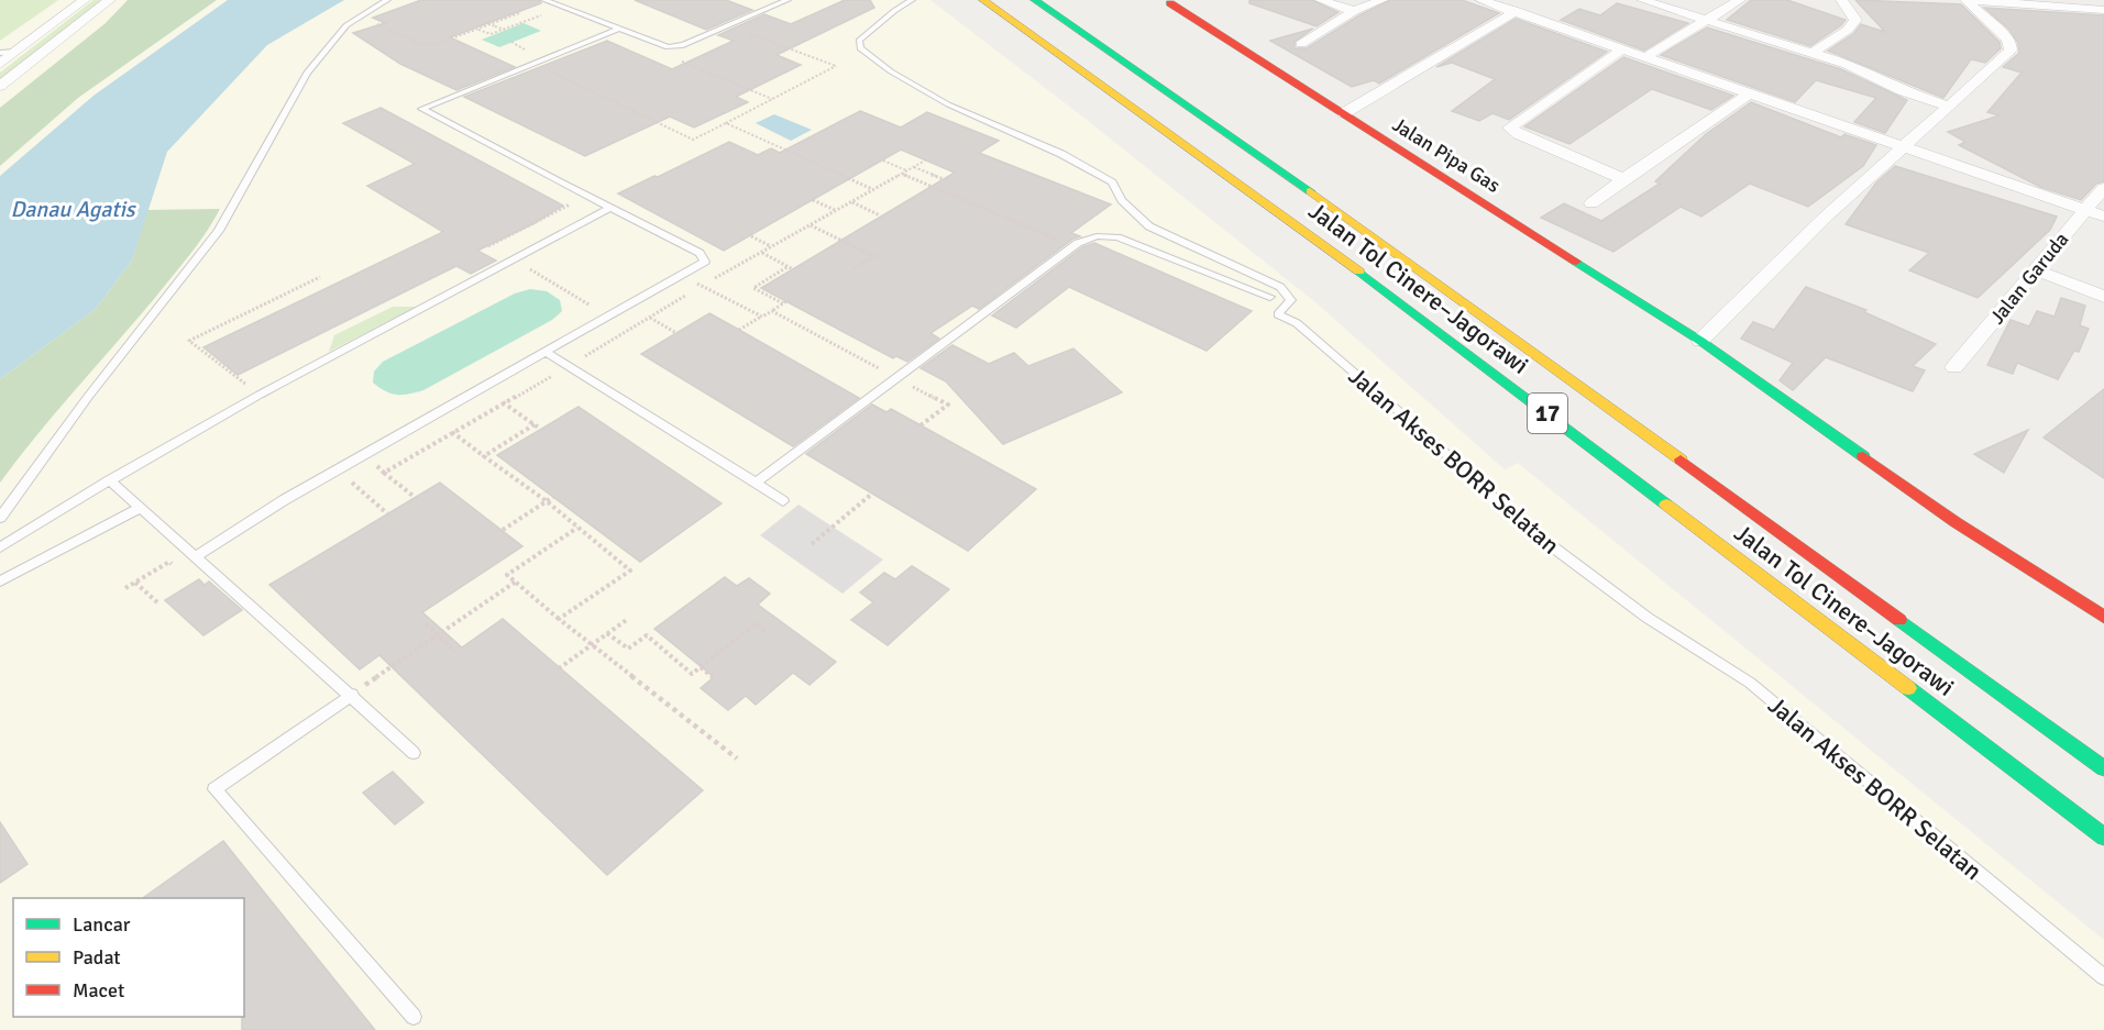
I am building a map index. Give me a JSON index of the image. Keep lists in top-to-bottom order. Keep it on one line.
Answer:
{"streets":{"main road":["Jalan Pipa Gas","Jalan Tol Cinere–Jagorawi","17"],"street":["Jalan Garuda"],"lane":["Jalan Akses BORR Selatan"]},"water":["Danau Agatis"],"legend":["Lancar","Padat","Macet"]}
